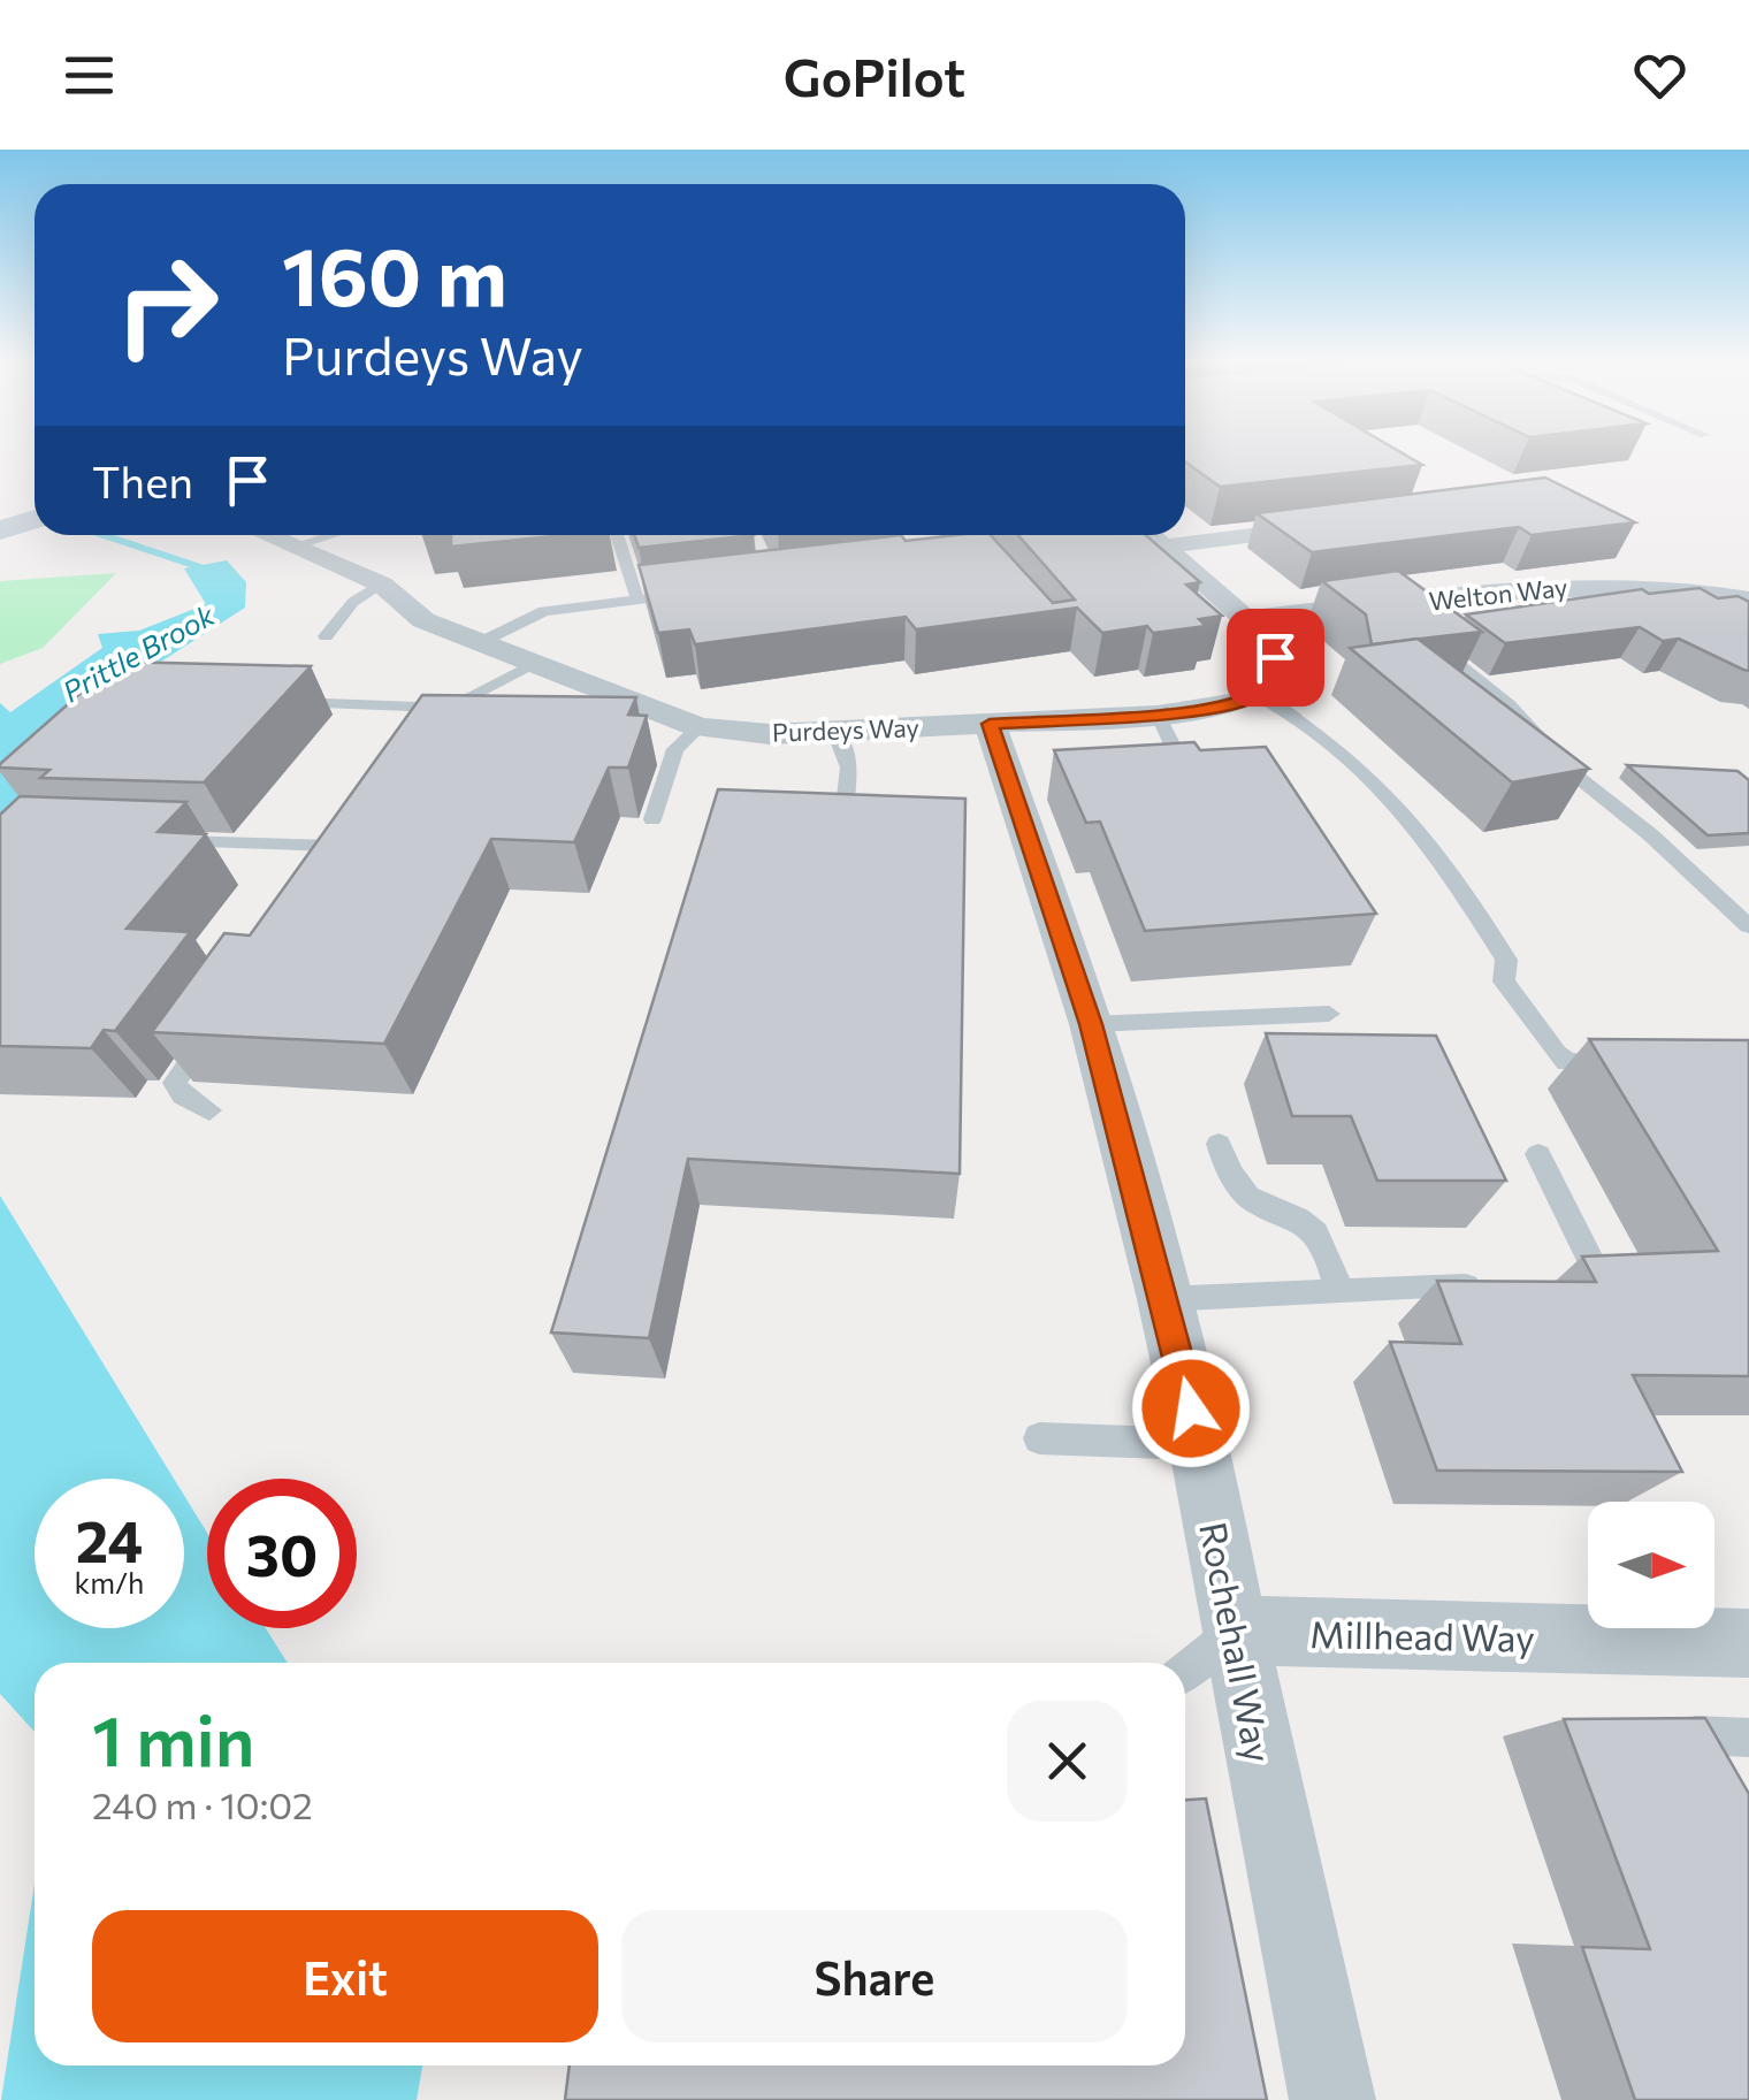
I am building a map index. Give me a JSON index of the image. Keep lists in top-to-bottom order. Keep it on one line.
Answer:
{"streets":{"street":["Welton Way","Purdeys Way","Millhead Way","Rochehall Way"]},"crossings":[["Purdeys Way","Rochehall Way"],["Millhead Way","Rochehall Way"]],"water":["Prittle Brook"],"north":"right","page":{"header":"GoPilot","turn":["160 m","Purdeys Way"],"then":"Then","speed":"24 km/h","limit":"30","heading":["1 min","240 m · 10:02"],"buttons":["Exit","Share"]}}
